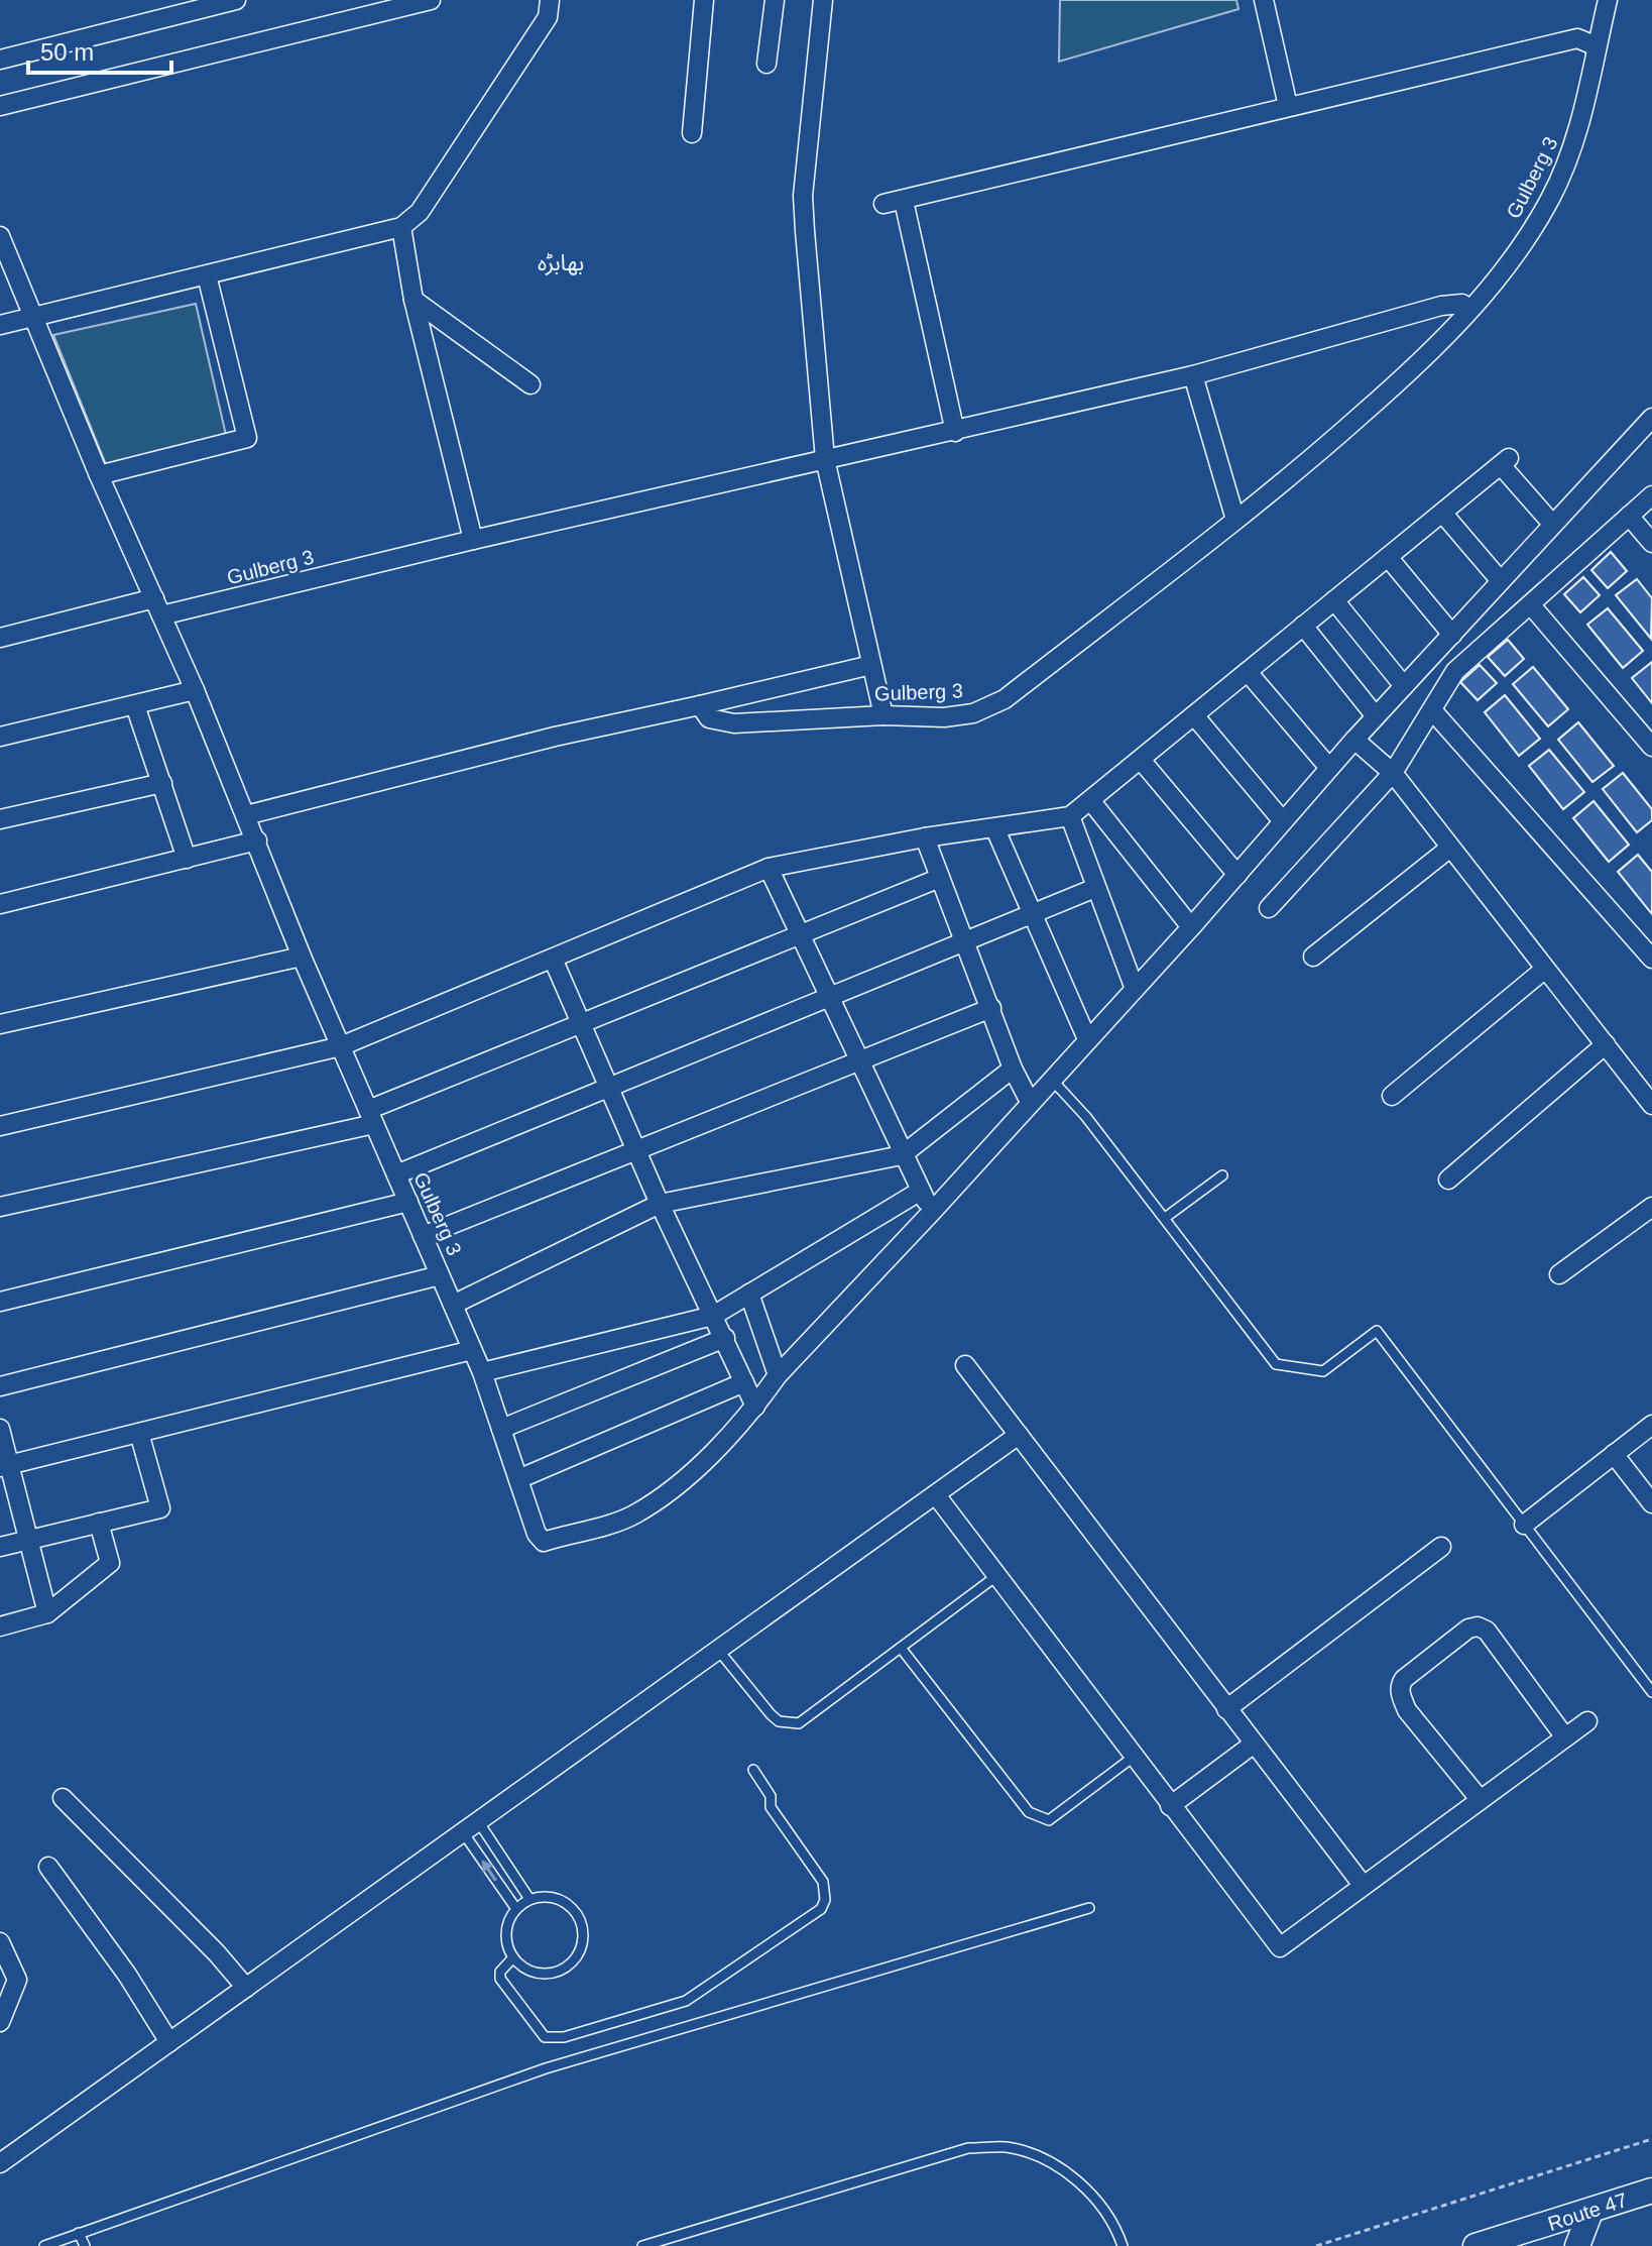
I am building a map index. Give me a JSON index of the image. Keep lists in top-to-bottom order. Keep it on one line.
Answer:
{"streets":{"street":["Gulberg 3","Route 47"]},"districts":["بھابڑہ"],"scale_bar":"50 m"}
